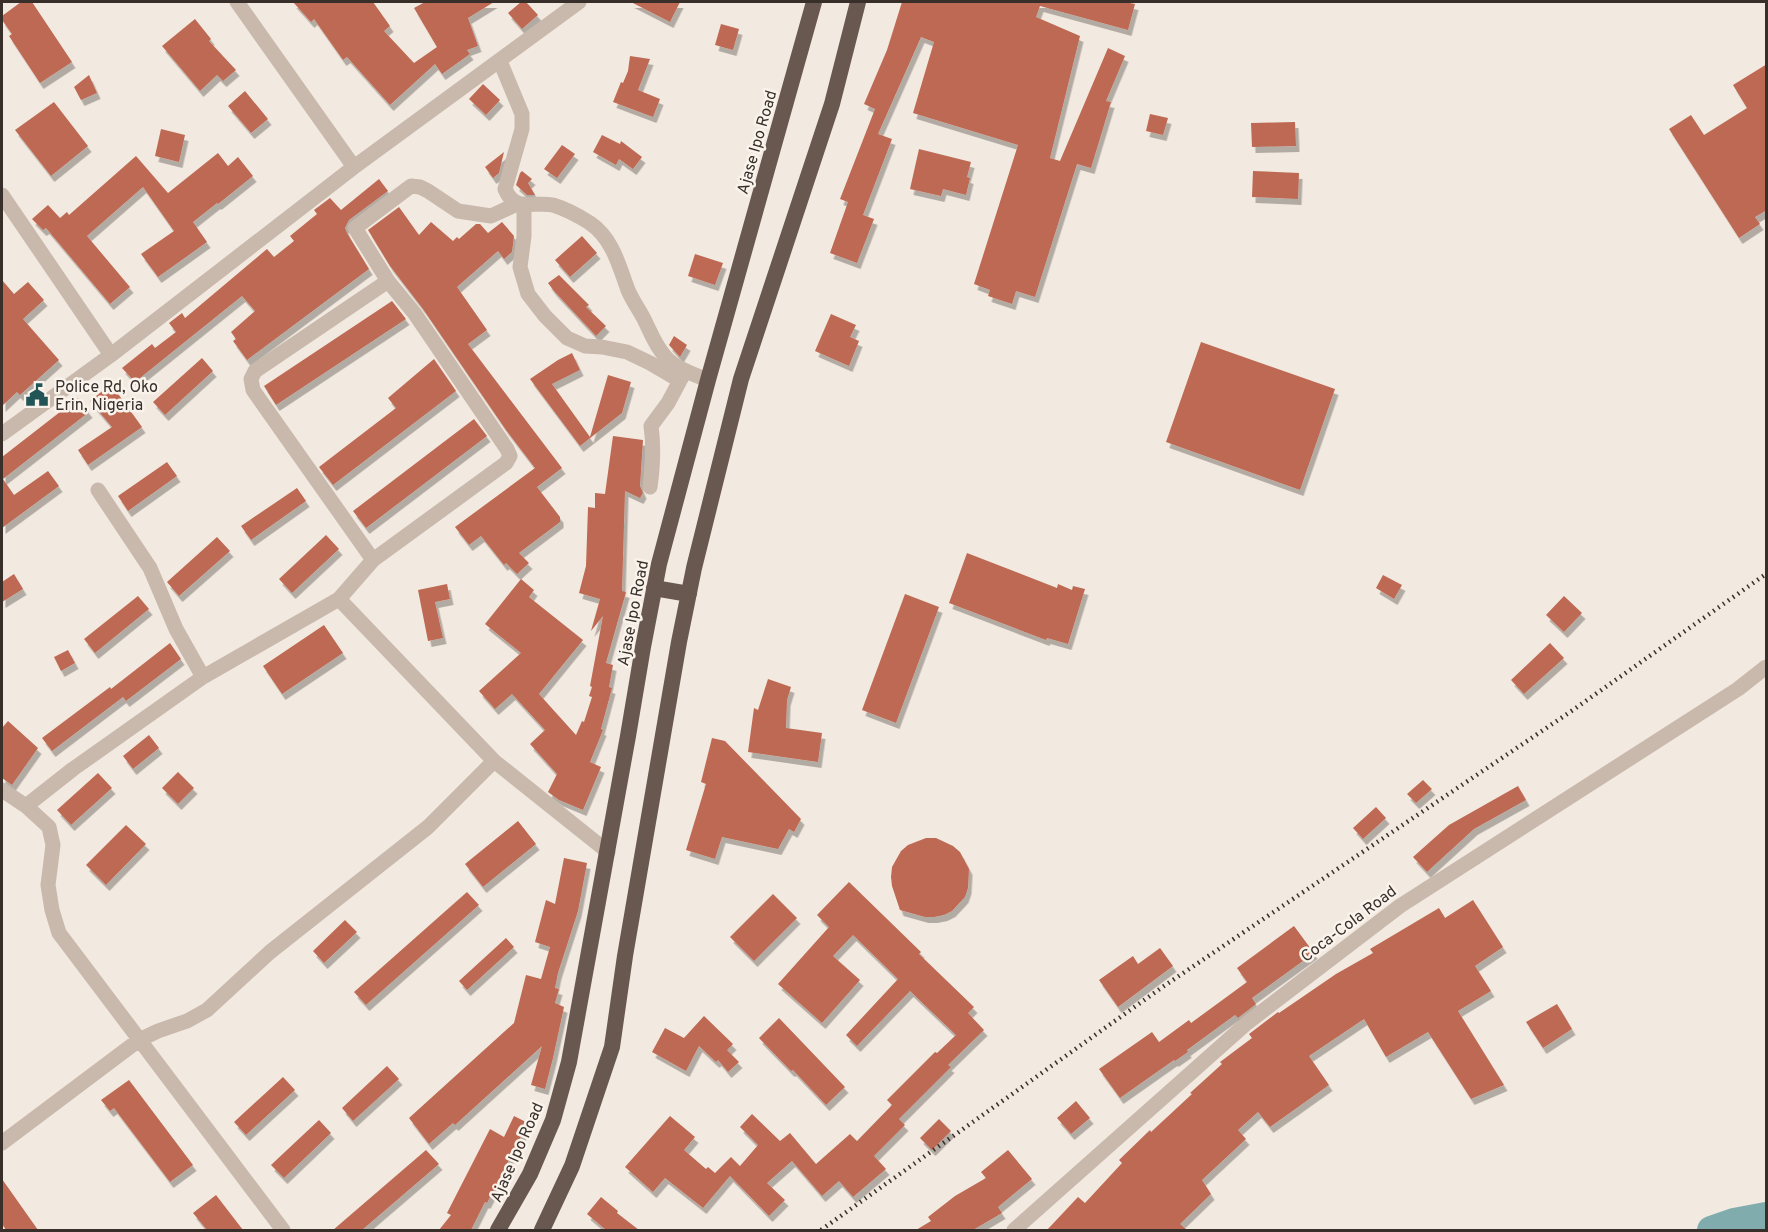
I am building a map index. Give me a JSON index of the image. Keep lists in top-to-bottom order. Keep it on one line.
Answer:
{"streets":{"highway":["Ajase Ipo Road"],"street":["Coca-Cola Road"]},"places":{"public building":["Police Rd, Oko Erin, Nigeria"]}}
